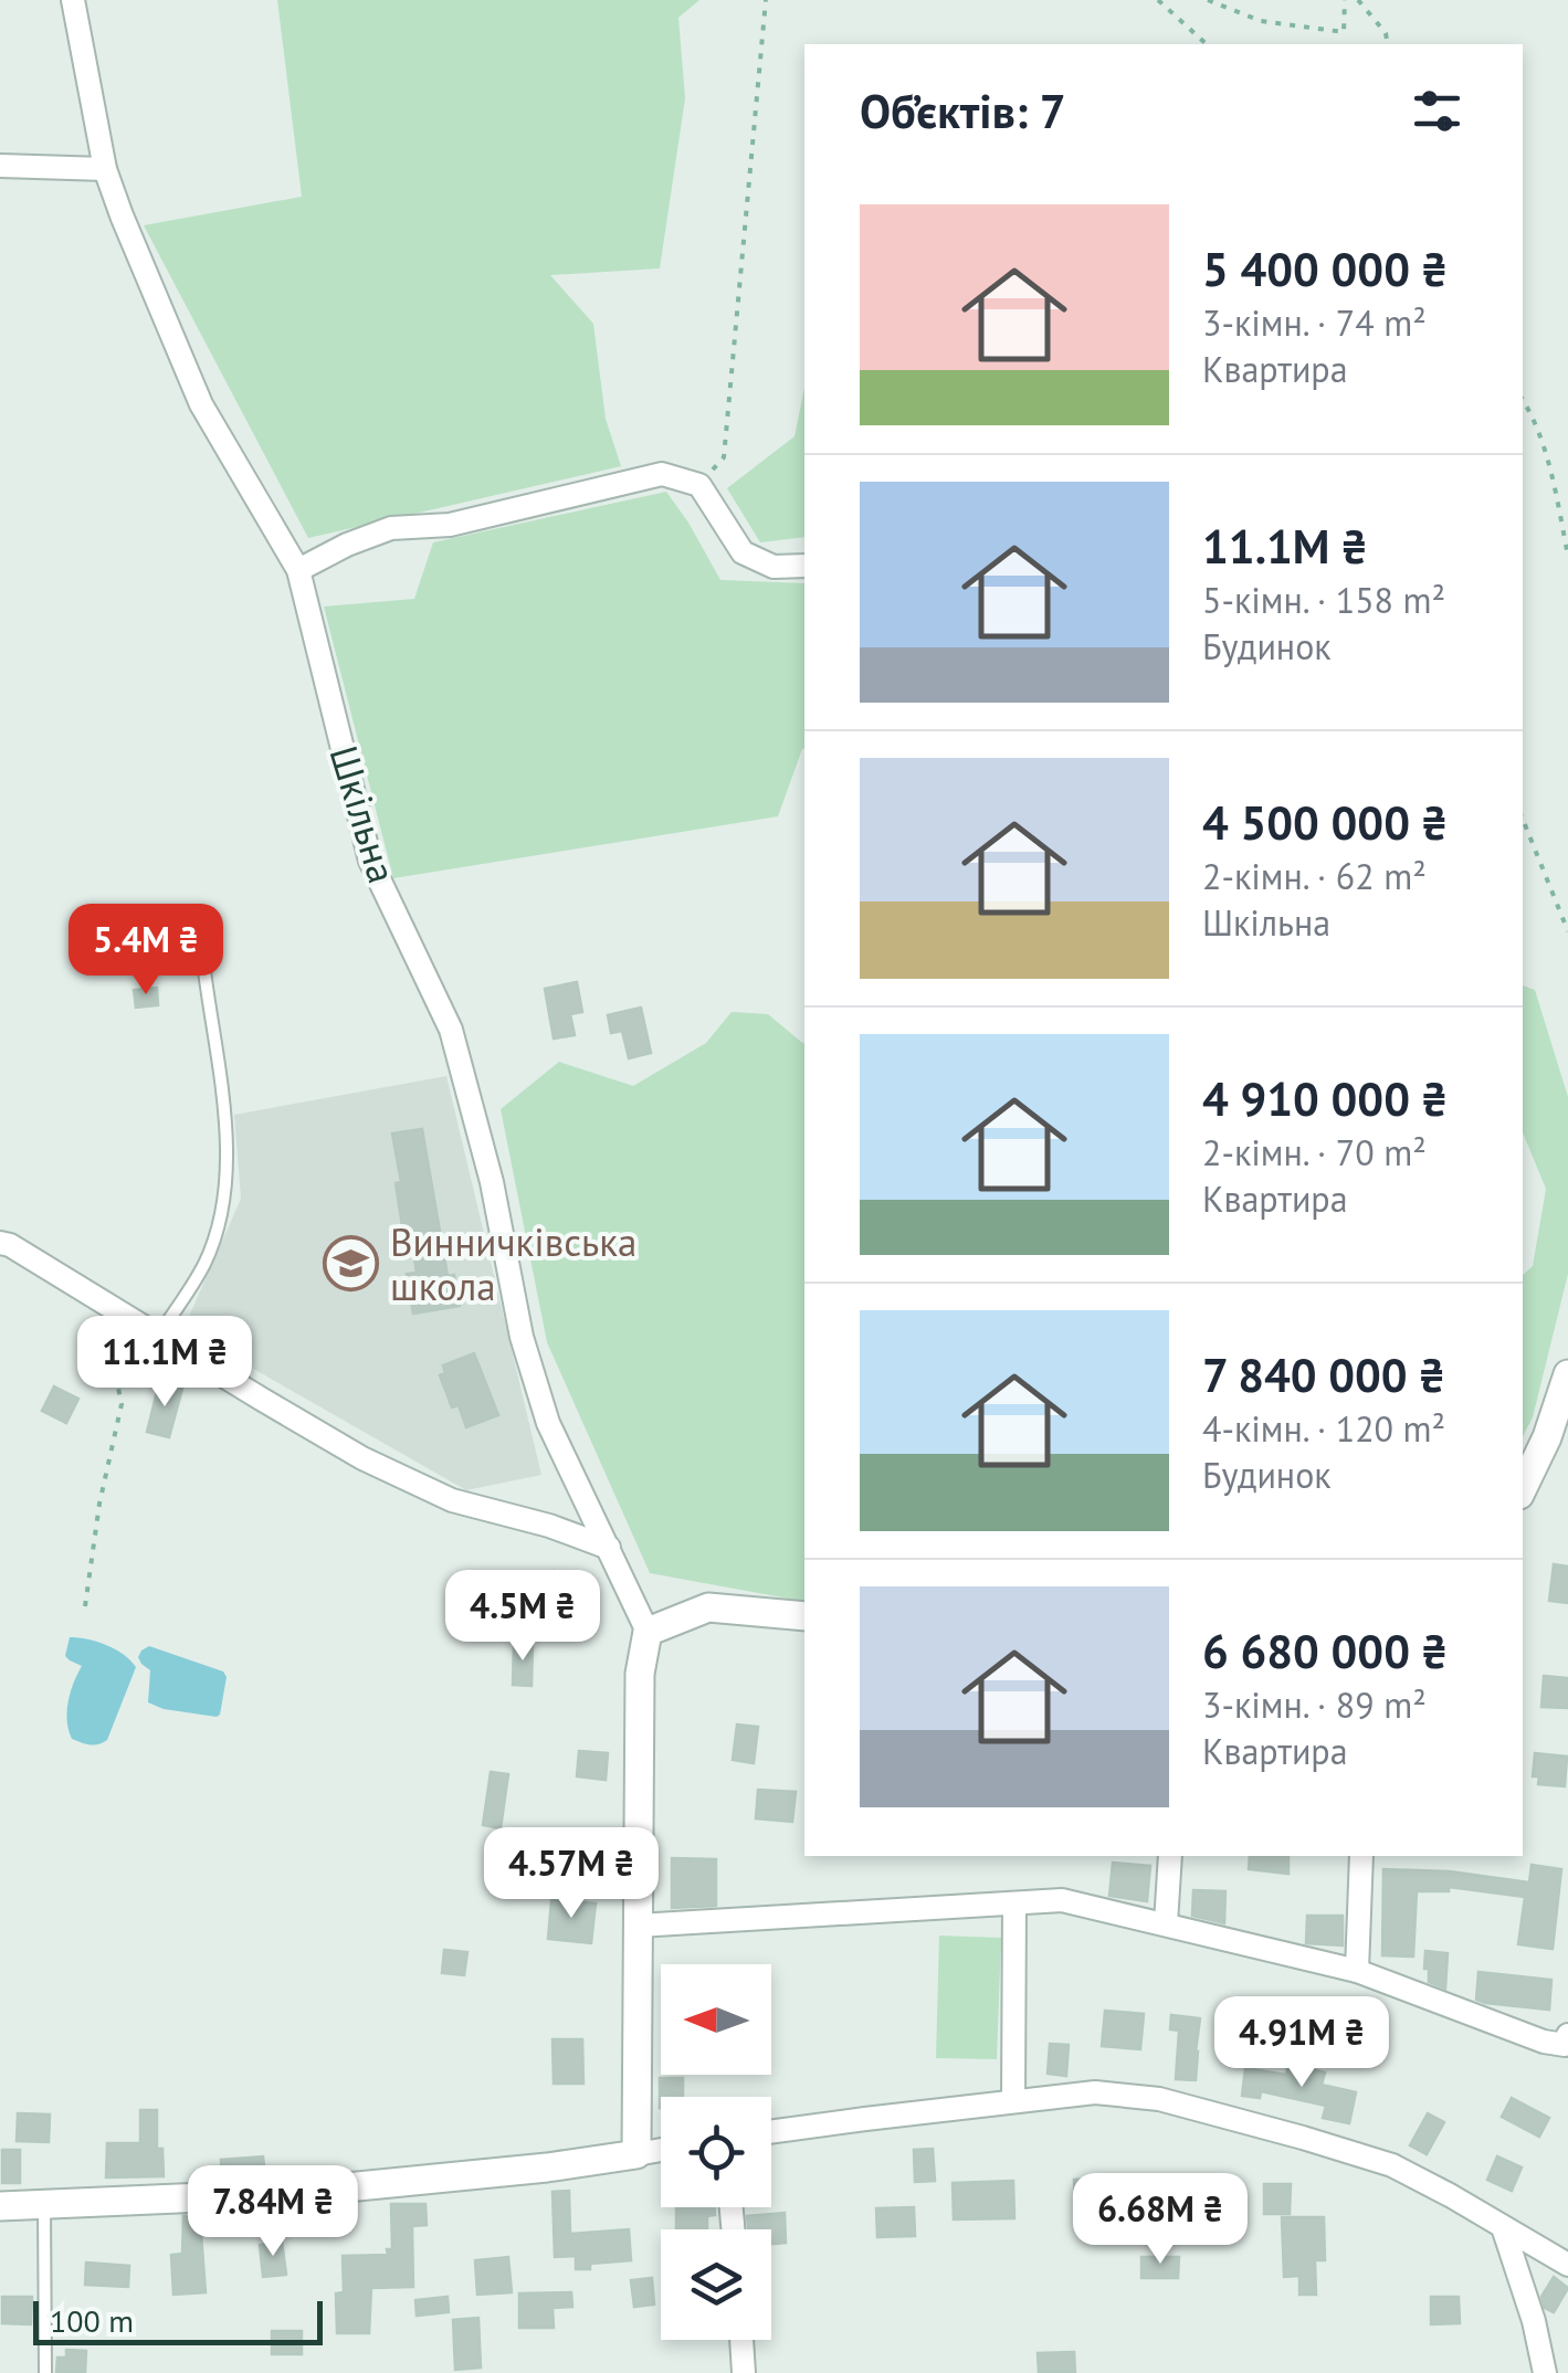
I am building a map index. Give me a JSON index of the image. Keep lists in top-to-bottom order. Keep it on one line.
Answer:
{"streets":{"street":["Шкільна"]},"places":{"school or university":["Винничківська школа"]},"scale_bar":"100 m","north":"left","page":{"heading":"Об’єктів: 7","list":[{"name":"5 400 000 ₴","note":"3-кімн. · 74 m² · Квартира"},{"name":"11.1M ₴","note":"5-кімн. · 158 m² · Будинок"},{"name":"4 500 000 ₴","note":"2-кімн. · 62 m² · Шкільна"},{"name":"4 910 000 ₴","note":"2-кімн. · 70 m² · Квартира"},{"name":"7 840 000 ₴","note":"4-кімн. · 120 m² · Будинок"},{"name":"6 680 000 ₴","note":"3-кімн. · 89 m² · Квартира"}],"price":["5.4M ₴","11.1M ₴","4.5M ₴","4.57M ₴","4.91M ₴","7.84M ₴","6.68M ₴"],"scale":"100 m"}}
